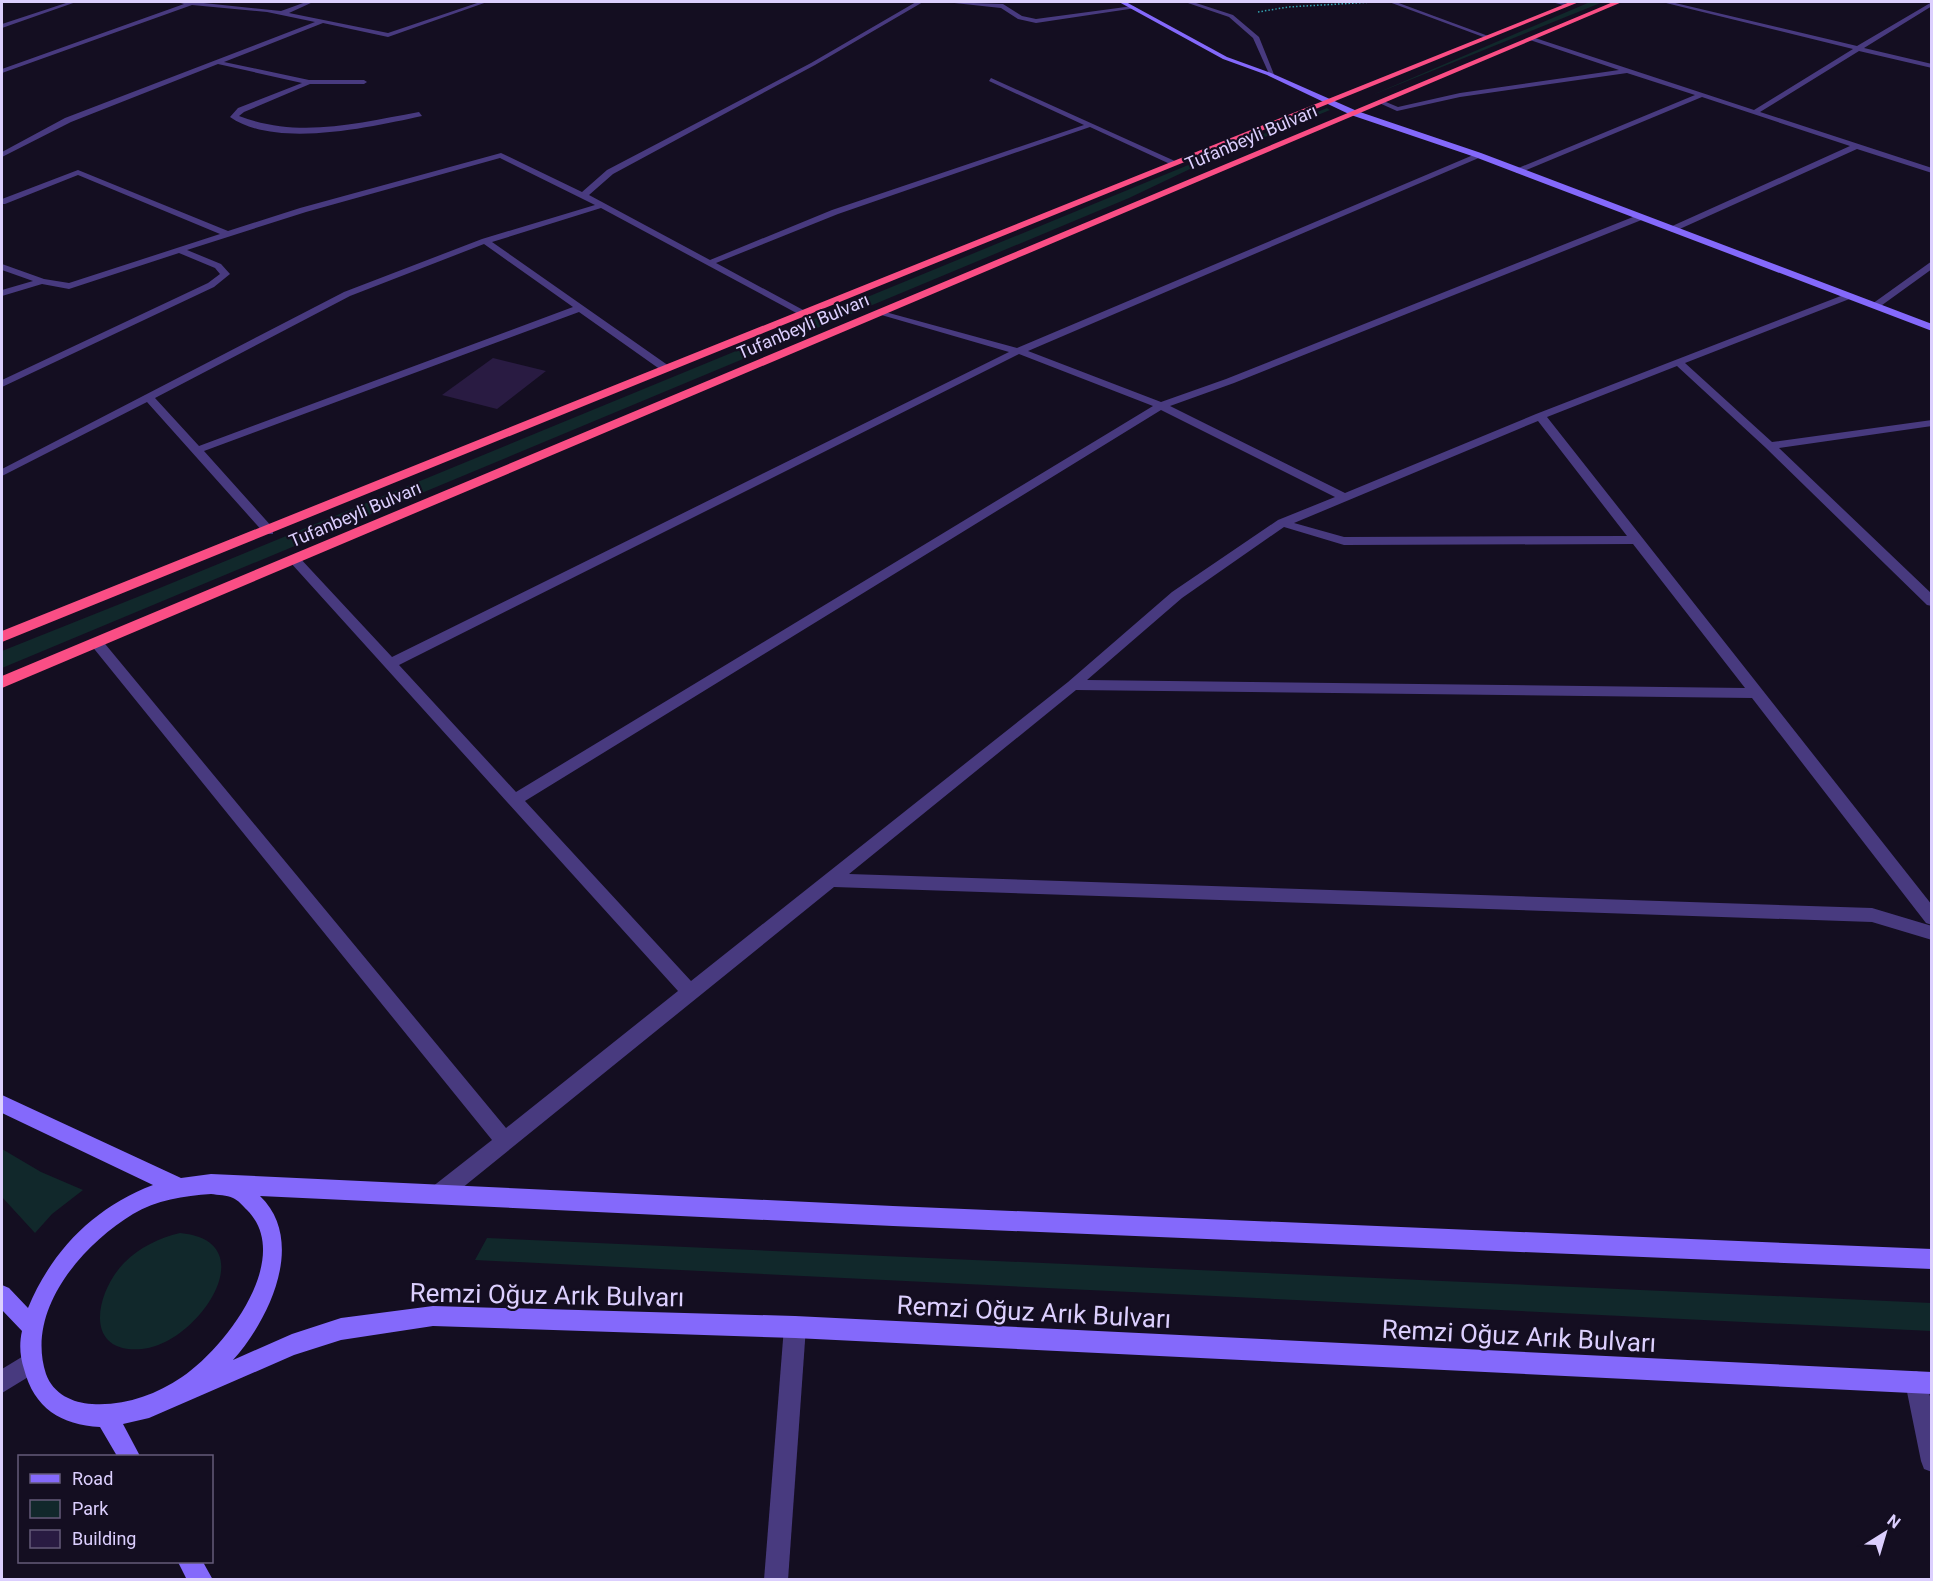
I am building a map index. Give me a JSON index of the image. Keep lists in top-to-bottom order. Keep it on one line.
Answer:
{"streets":{"highway":["Tufanbeyli Bulvarı"],"main road":["Remzi Oğuz Arık Bulvarı"]},"legend":["Road","Park","Building"],"north":"top right"}
